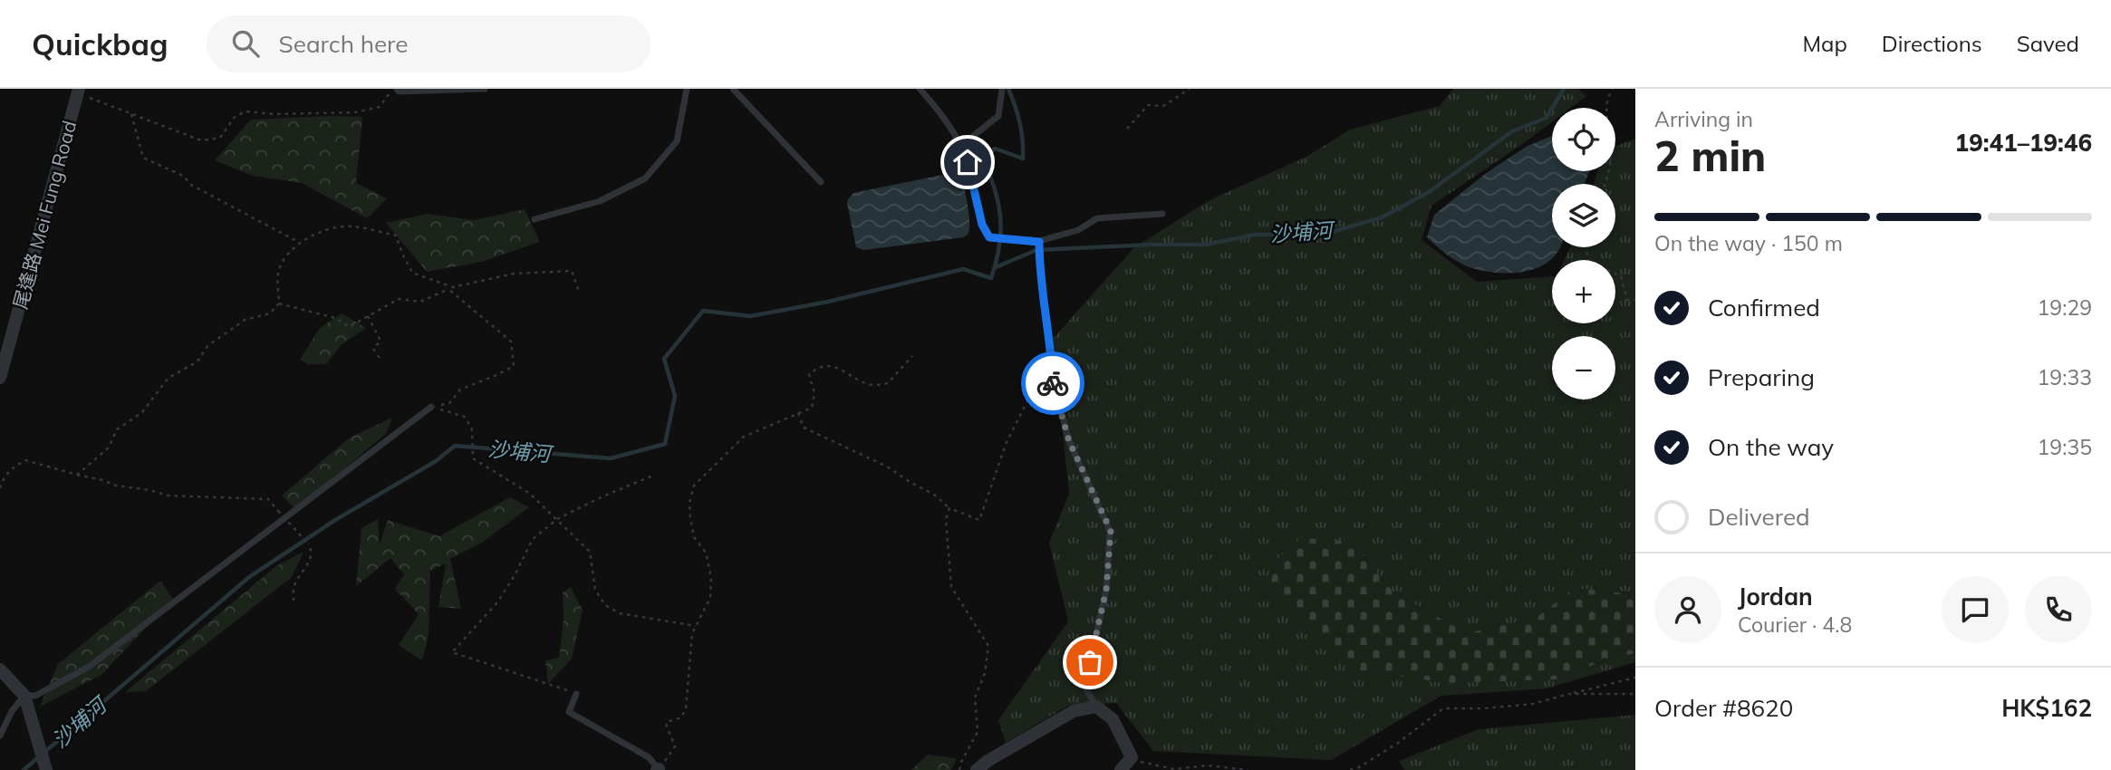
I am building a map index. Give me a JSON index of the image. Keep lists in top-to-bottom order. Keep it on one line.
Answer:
{"streets":{"street":["尾逢路 Mei Fung Road"]},"water":["沙埔河"],"page":{"header":"Quickbag","search":"Search here","nav":["Map","Directions","Saved"],"heading":["2 min","Arriving in","19:41–19:46"],"panel":["Jordan","Courier · 4.8","Order #8620","HK$162"],"map_buttons":["+","−"],"bar":"On the way · 150 m","list":[["Confirmed","19:29"],["Preparing","19:33"],["On the way","19:35"],"Delivered"]}}
